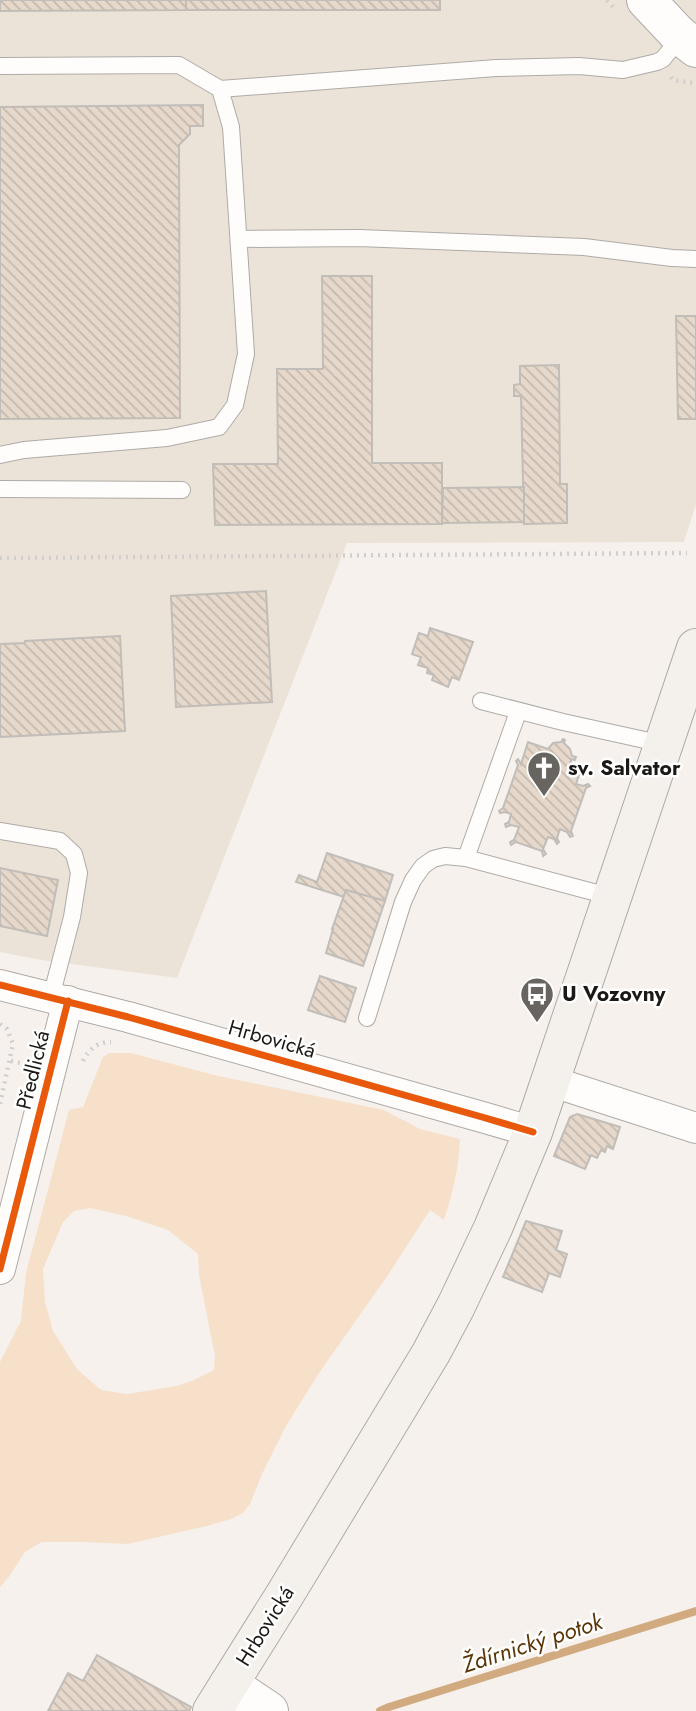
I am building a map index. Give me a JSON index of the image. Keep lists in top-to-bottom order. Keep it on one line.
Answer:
{"streets":{"main road":["Hrbovická"],"street":["Předlická"]},"crossings":[["Hrbovická","Předlická"]],"water":["Ždírnický potok"],"places":{"church":["sv. Salvator"],"bus stop":["U Vozovny"]}}
